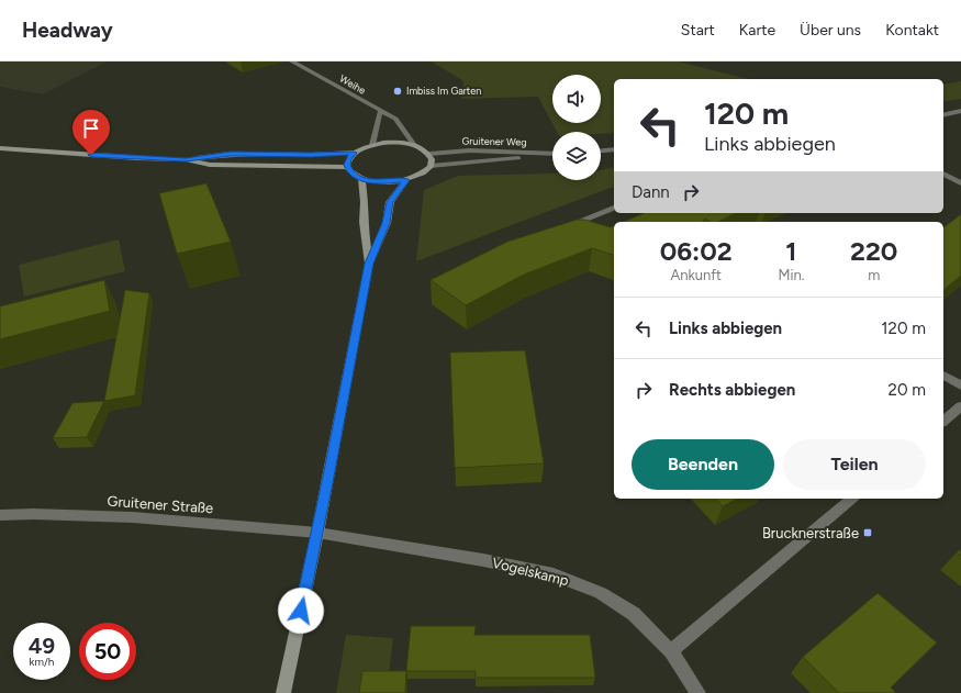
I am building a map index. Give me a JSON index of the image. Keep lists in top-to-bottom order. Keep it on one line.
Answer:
{"streets":{"street":["Weihe","Gruitener Weg","Gruitener Straße","Vogelskamp"]},"crossings":[["Gruitener Straße","Vogelskamp"]],"places":{"other":["Imbiss Im Garten"],"transit":["Brucknerstraße"]},"page":{"header":"Headway","nav":["Start","Karte","Über uns","Kontakt"],"turn":["120 m","Links abbiegen"],"then":"Dann","eta":["06:02","Ankunft","1","Min.","220","m"],"list":[{"name":"Links abbiegen","value":"120 m"},{"name":"Rechts abbiegen","value":"20 m"}],"buttons":["Beenden","Teilen"],"speed":"49 km/h","limit":"50"}}
